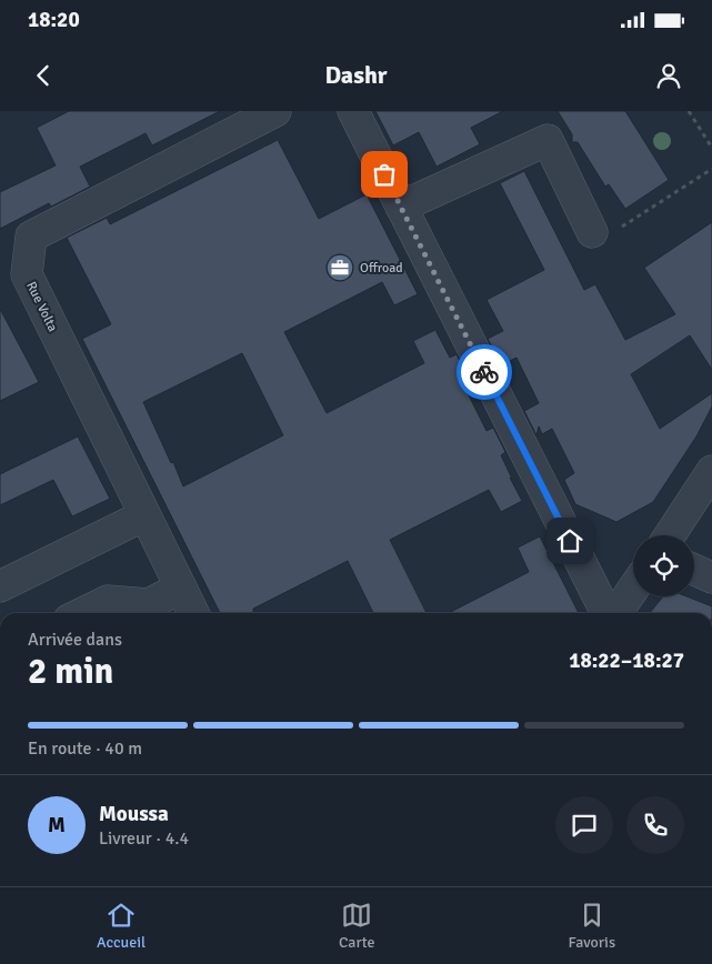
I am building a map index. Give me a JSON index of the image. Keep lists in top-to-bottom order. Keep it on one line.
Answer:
{"streets":{"street":["Rue Volta"]},"places":{"office":["Offroad"]},"page":{"status":"18:20","header":"Dashr","heading":["2 min","Arrivée dans","18:22–18:27"],"panel":["Moussa","Livreur · 4.4"],"bar":"En route · 40 m","round":"M","tabs":["Accueil","Carte","Favoris"]}}
